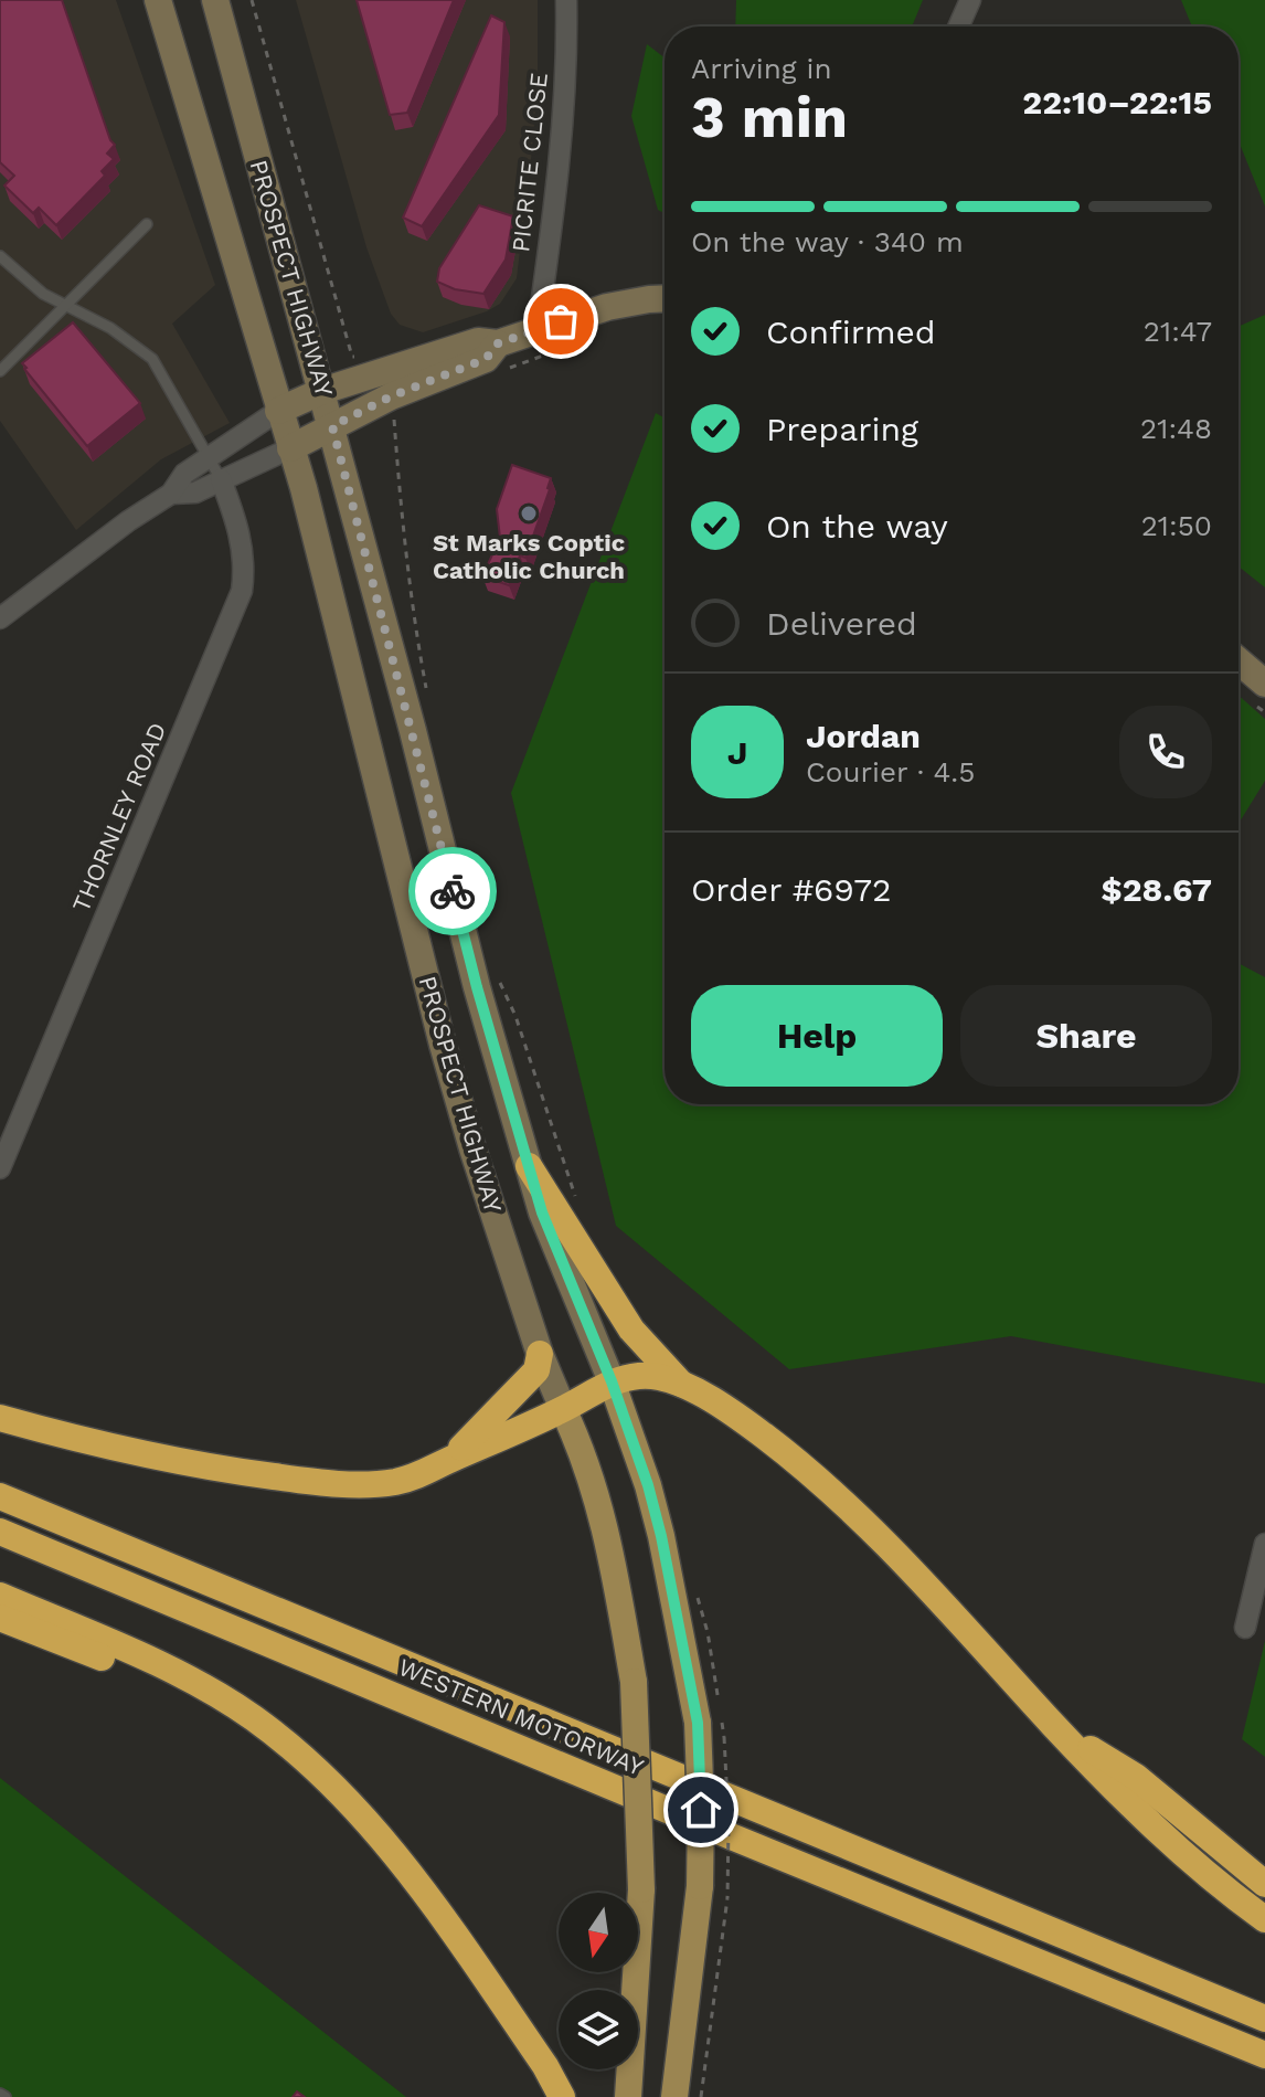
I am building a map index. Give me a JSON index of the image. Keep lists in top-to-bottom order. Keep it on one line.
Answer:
{"streets":{"highway":["WESTERN MOTORWAY"],"main road":["PROSPECT HIGHWAY"],"street":["PICRITE CLOSE","THORNLEY ROAD"]},"places":["St Marks Coptic Catholic Church"],"north":"bottom","page":{"heading":["3 min","Arriving in","22:10–22:15"],"panel":["Jordan","Courier · 4.5","Order #6972","$28.67"],"bar":"On the way · 340 m","list":[["Confirmed","21:47"],["Preparing","21:48"],["On the way","21:50"],"Delivered"],"round":"J","buttons":["Help","Share"]}}
